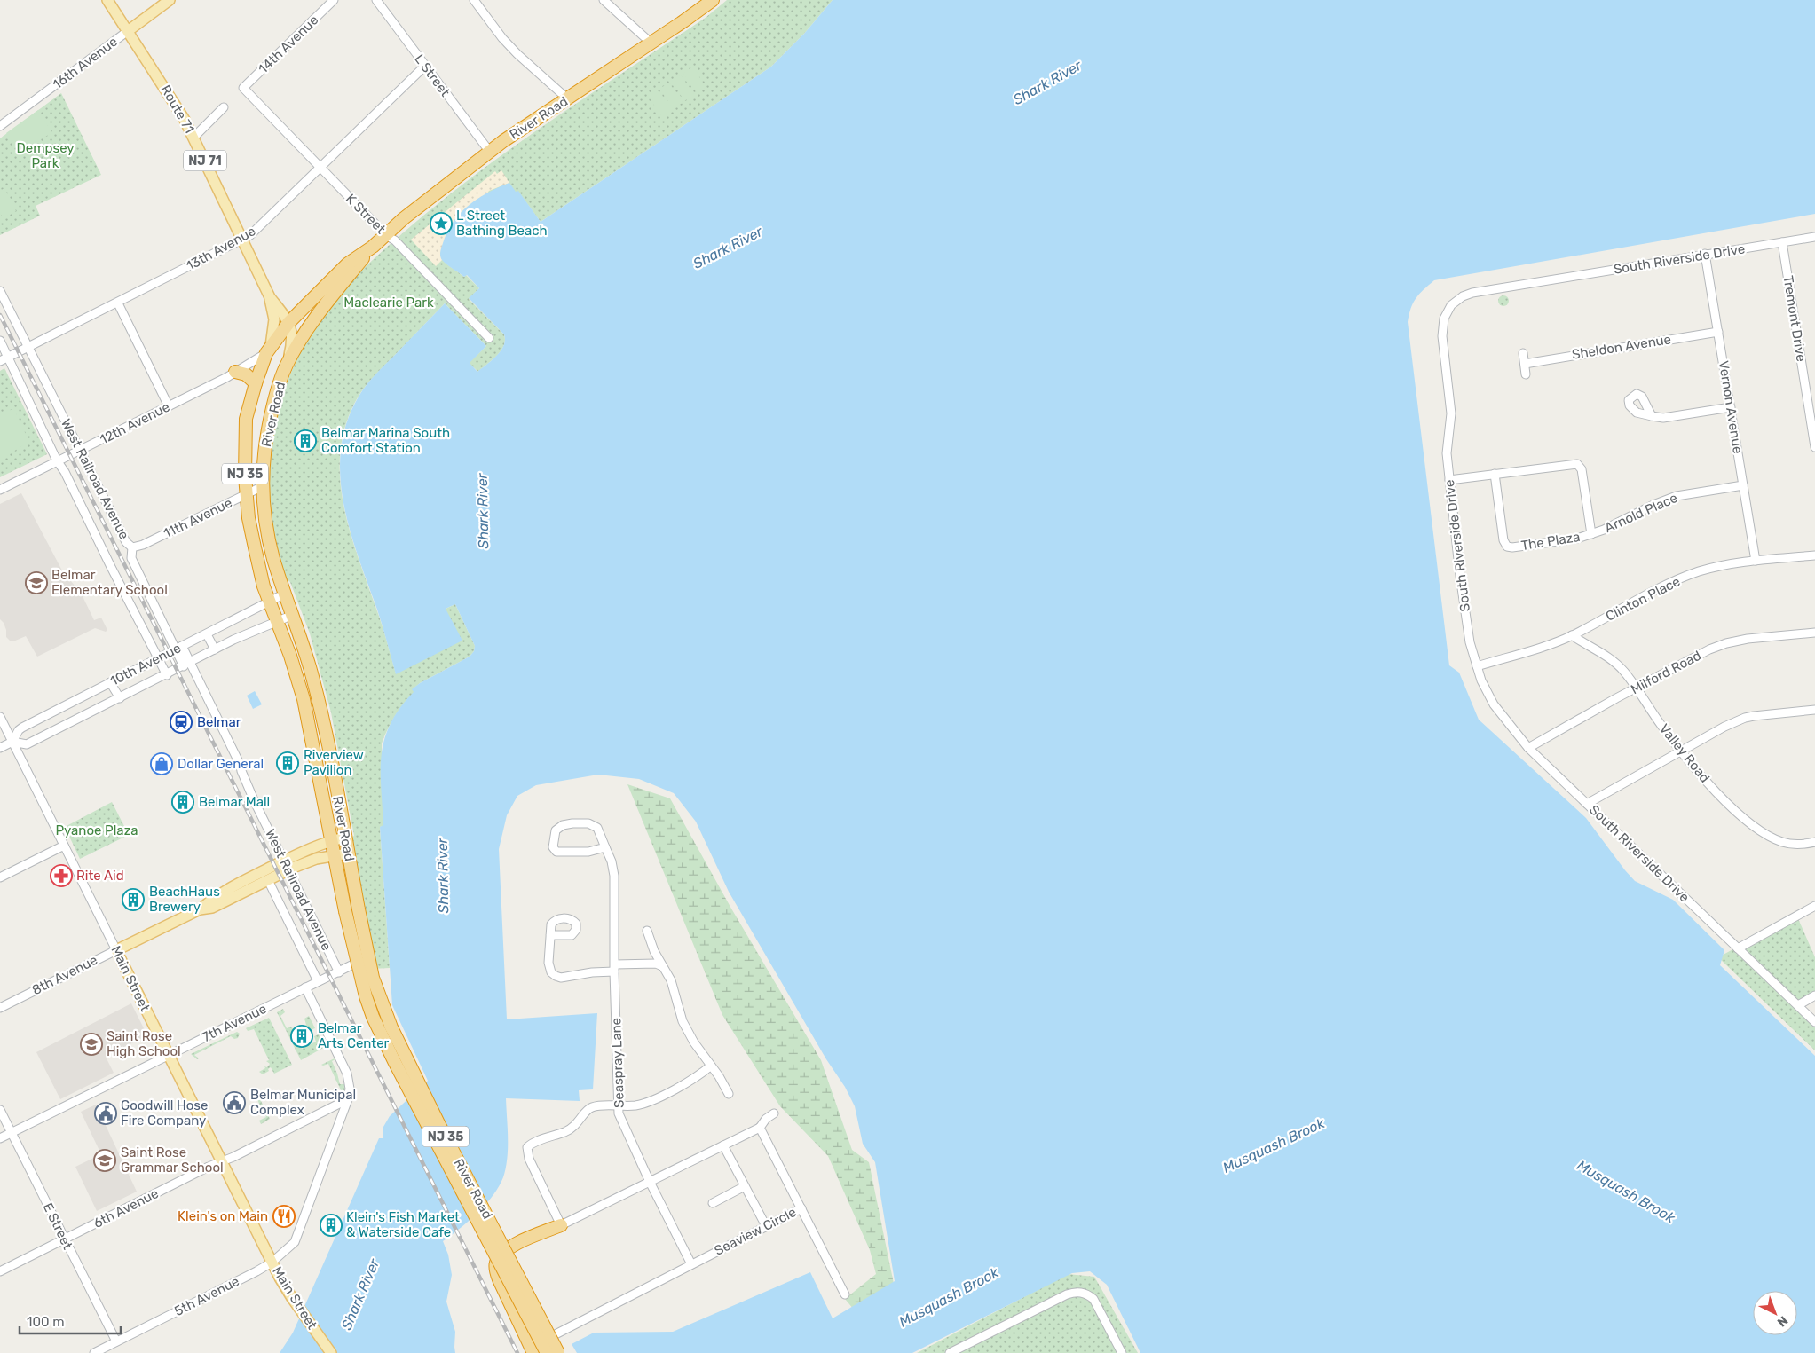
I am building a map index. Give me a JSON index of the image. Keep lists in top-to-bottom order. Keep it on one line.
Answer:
{"streets":{"highway":["River Road","NJ 35"],"main road":["16th Avenue","Route 71","NJ 71","8th Avenue","Main Street"],"street":["14th Avenue","L Street","K Street","13th Avenue","South Riverside Drive","Tremont Drive","Sheldon Avenue","Vernon Avenue","12th Avenue","West Railroad Avenue","Arnold Place","11th Avenue","The Plaza","Clinton Place","10th Avenue","Milford Road","Valley Road","7th Avenue","Seaspray Lane","6th Avenue","E Street","Seaview Circle","5th Avenue"]},"crossings":[["14th Avenue","K Street"],["16th Avenue","Route 71"],["L Street","River Road"],["L Street","13th Avenue"],["Route 71","NJ 71"],["Route 71","13th Avenue"],["River Road","NJ 71"],["River Road","K Street"],["River Road","12th Avenue"],["River Road","11th Avenue"],["River Road","10th Avenue"],["River Road","8th Avenue"],["River Road","Seaview Circle"],["NJ 71","12th Avenue"],["K Street","13th Avenue"],["13th Avenue","West Railroad Avenue"],["South Riverside Drive","Tremont Drive"],["South Riverside Drive","Vernon Avenue"],["South Riverside Drive","The Plaza"],["South Riverside Drive","Clinton Place"],["South Riverside Drive","Milford Road"],["Sheldon Avenue","Vernon Avenue"],["Vernon Avenue","Arnold Place"],["Vernon Avenue","Clinton Place"],["12th Avenue","West Railroad Avenue"],["West Railroad Avenue","11th Avenue"],["West Railroad Avenue","10th Avenue"],["West Railroad Avenue","8th Avenue"],["West Railroad Avenue","7th Avenue"],["Arnold Place","The Plaza"],["Clinton Place","Valley Road"],["10th Avenue","Main Street"],["Milford Road","Valley Road"],["8th Avenue","Main Street"],["Main Street","7th Avenue"],["Main Street","6th Avenue"],["Main Street","5th Avenue"],["7th Avenue","E Street"],["Seaspray Lane","Seaview Circle"],["6th Avenue","E Street"],["E Street","5th Avenue"]],"water":["Shark River","Musquash Brook"],"parks":["Dempsey Park","Maclearie Park","Pyanoe Plaza"],"places":{"place":["L Street Bathing Beach"],"building":["Belmar Marina South Comfort Station","Riverview Pavilion","Belmar Mall","BeachHaus Brewery","Belmar Arts Center","Klein's Fish Market & Waterside Cafe"],"school or university":["Belmar Elementary School","Saint Rose High School","Saint Rose Grammar School"],"station":["Belmar"],"shop":["Dollar General"],"pharmacy":["Rite Aid"],"public building":["Belmar Municipal Complex","Goodwill Hose Fire Company"],"restaurant":["Klein's on Main"]},"scale_bar":"100 m","north":"bottom right"}
